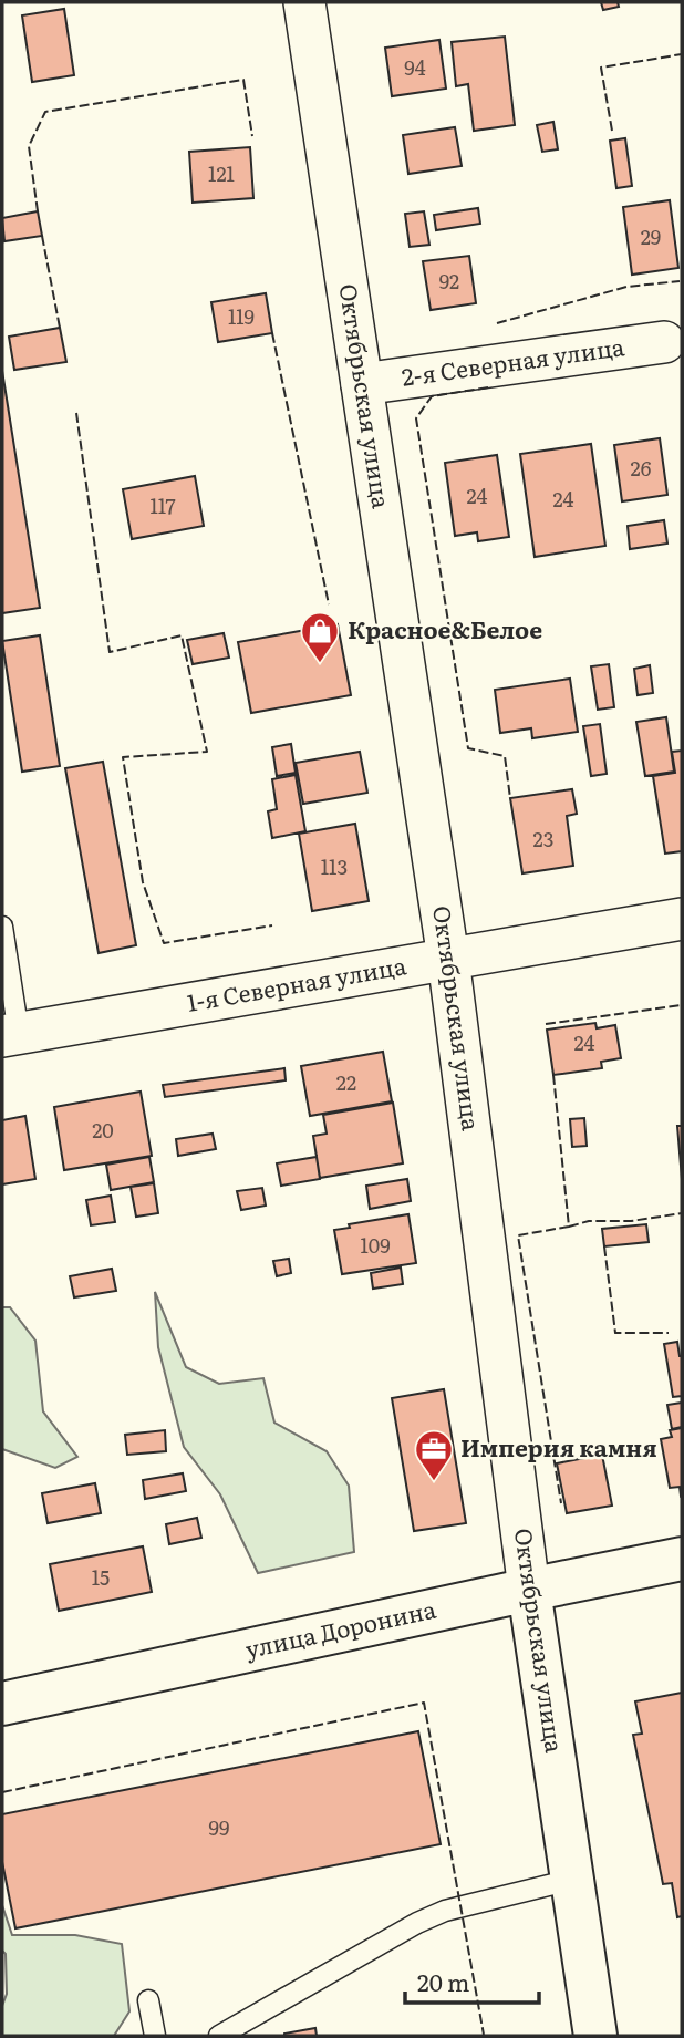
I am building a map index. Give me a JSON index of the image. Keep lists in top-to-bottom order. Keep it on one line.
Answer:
{"streets":{"main road":["Октябрьская улица","улица Доронина"],"street":["2-я Северная улица","1-я Северная улица"]},"crossings":[["2-я Северная улица","Октябрьская улица"],["Октябрьская улица","1-я Северная улица"],["Октябрьская улица","улица Доронина"]],"places":{"shop":["Красное&Белое"],"office":["Империя камня"]},"house_numbers":["94","121","29","92","119","26","24","24","117","23","113","24","22","20","109","15","99"],"scale_bar":"20 m"}
